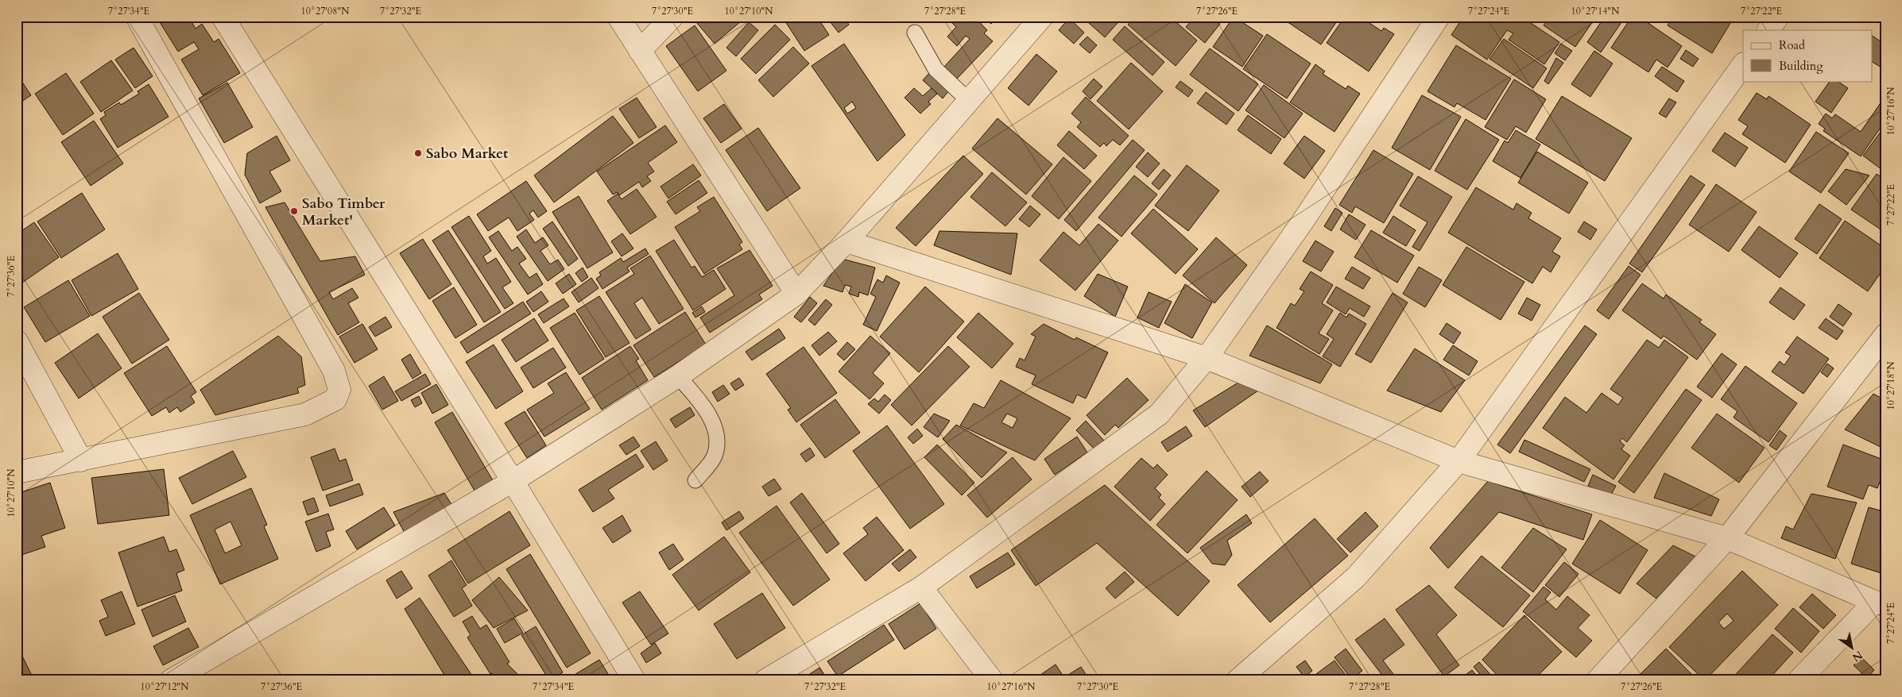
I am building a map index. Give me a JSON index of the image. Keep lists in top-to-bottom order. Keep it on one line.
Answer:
{"places":["Sabo Market","Sabo Timber Market'"],"legend":["Road","Building"],"north":"bottom right","coordinates":["7°27'34\"E","10°27'08\"N","7°27'32\"E","7°27'30\"E","10°27'10\"N","7°27'28\"E","7°27'26\"E","7°27'24\"E","10°27'14\"N","7°27'22\"E","10°27'16\"N","7°27'36\"E","10°27'18\"N","10°27'12\"N"]}
